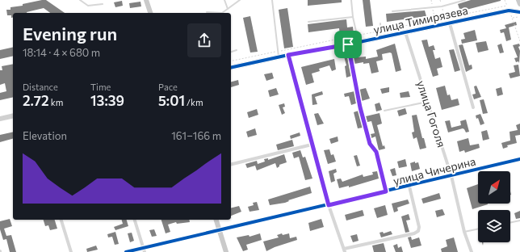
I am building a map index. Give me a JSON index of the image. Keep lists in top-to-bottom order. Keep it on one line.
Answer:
{"streets":{"street":["улица Тимирязева","улица Гоголя","улица Чичерина"]},"crossings":[["улица Тимирязева","улица Гоголя"],["улица Гоголя","улица Чичерина"]],"north":"top right","page":{"heading":["Evening run","18:14 · 4 × 680 m"],"stats":[["Distance","2.72 km"],["Time","13:39"],["Pace","5:01 /km"]],"chart":["Elevation","161–166 m"]}}
